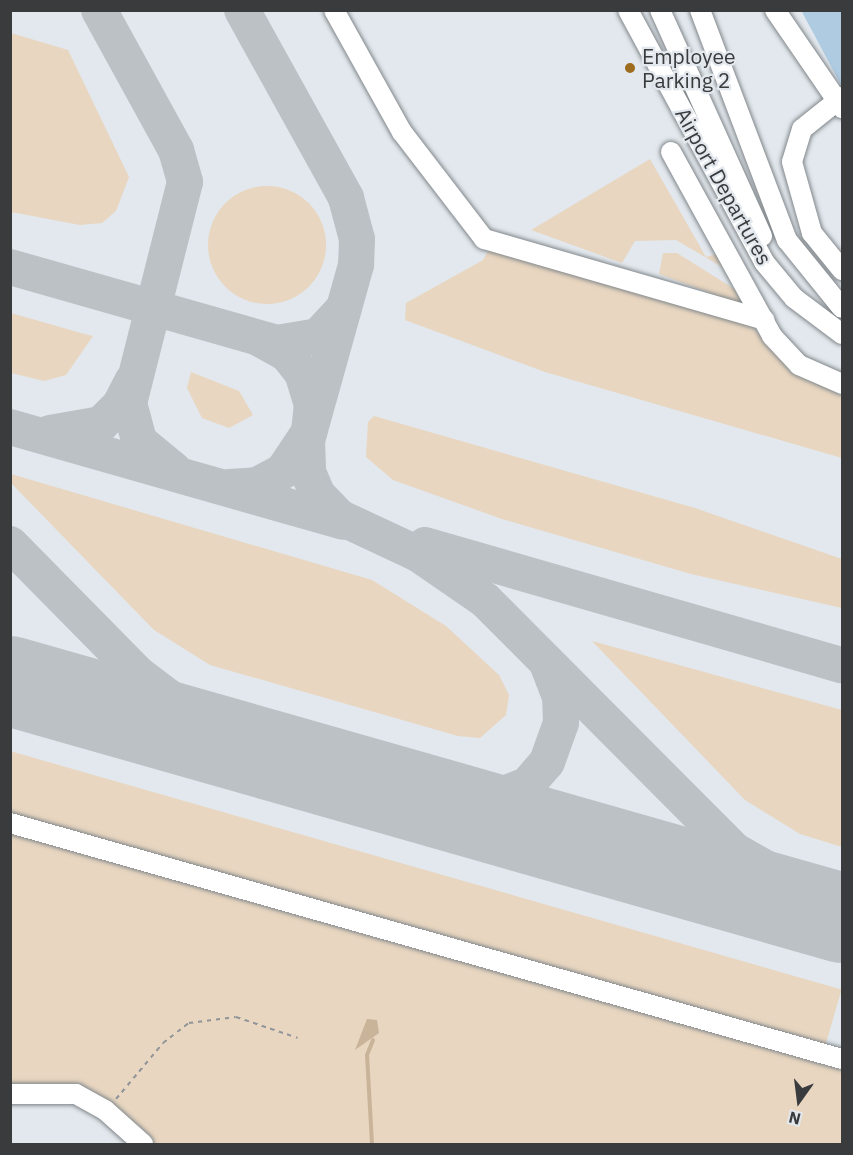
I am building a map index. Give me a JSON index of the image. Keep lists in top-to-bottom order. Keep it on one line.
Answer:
{"streets":{"street":["Airport Departures"]},"places":["Employee Parking 2"],"north":"bottom"}
